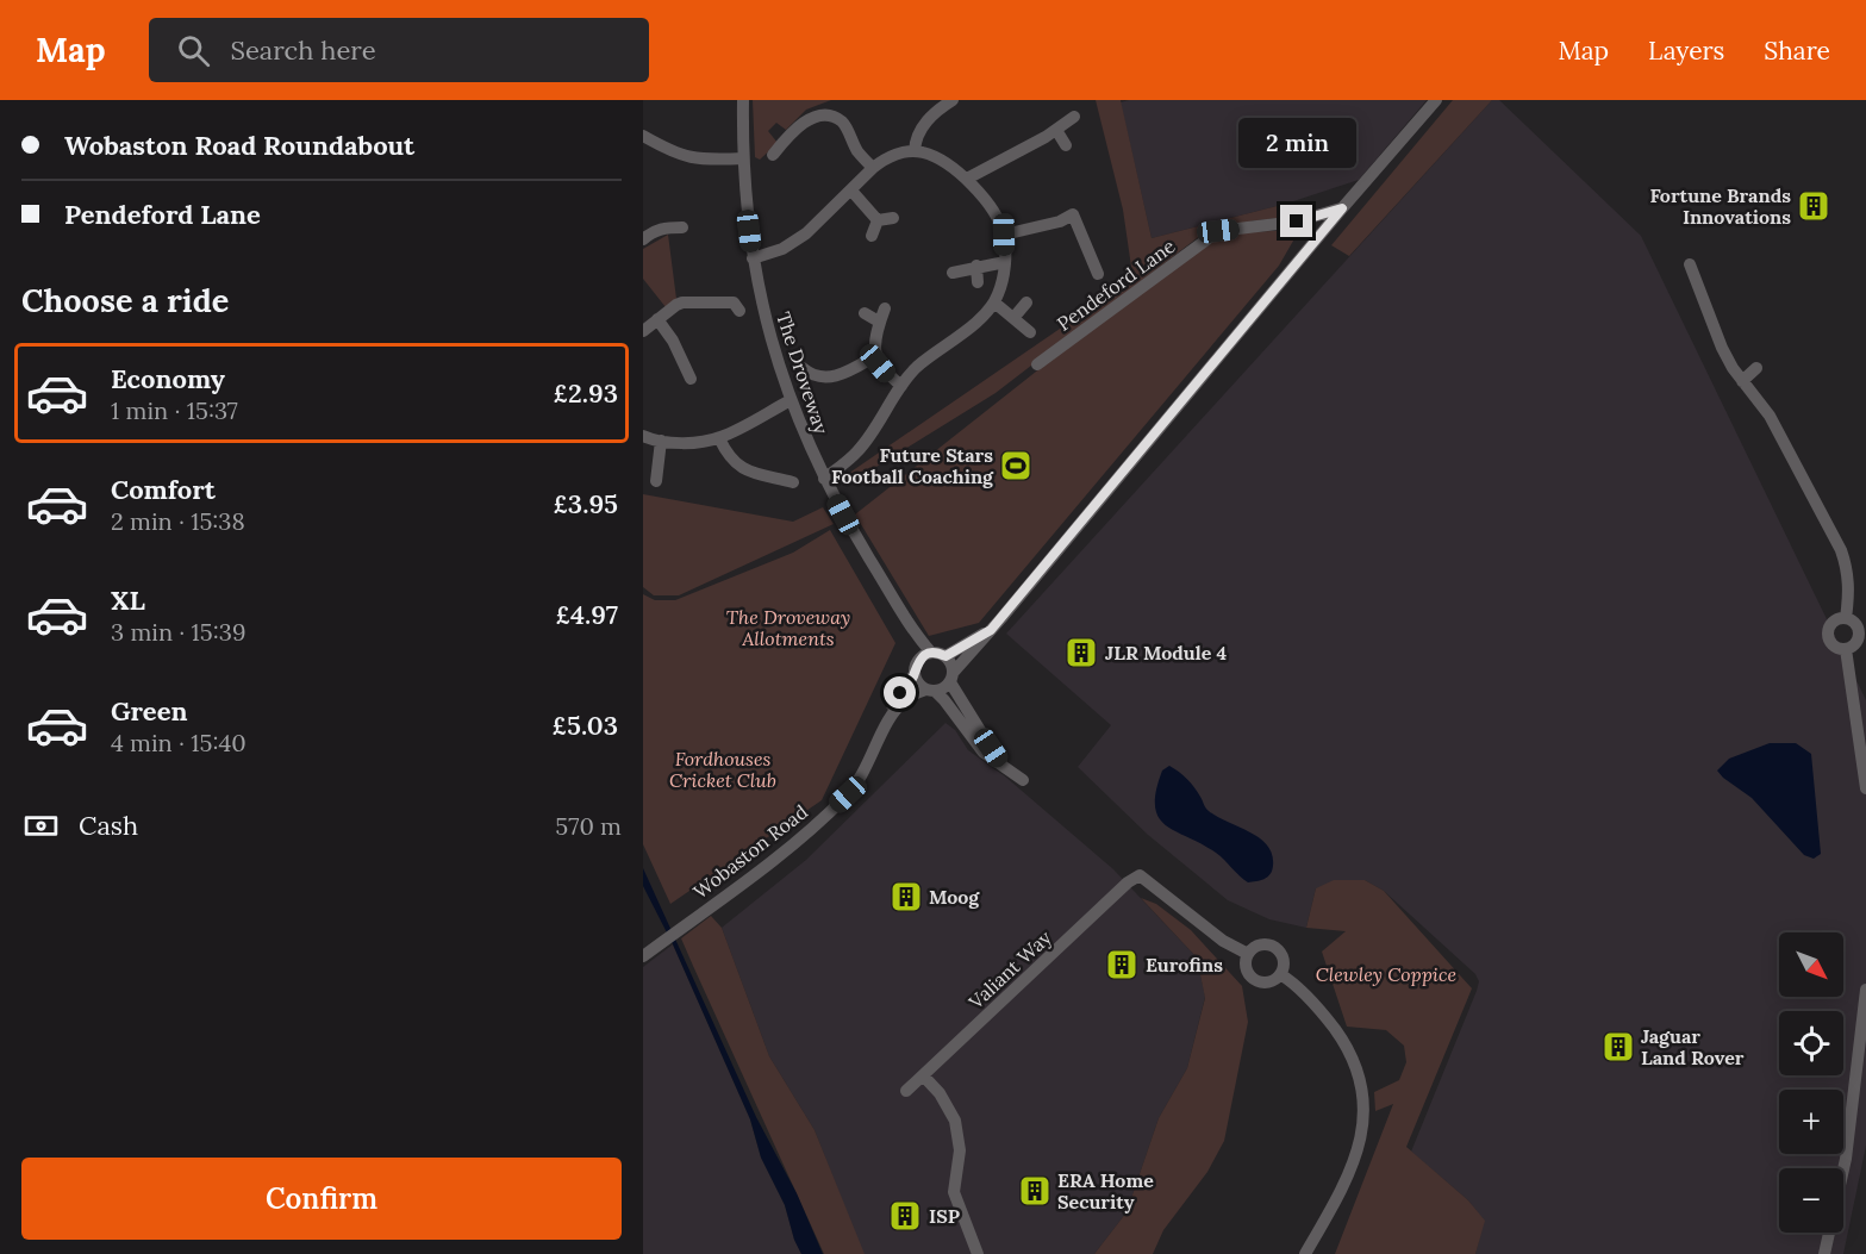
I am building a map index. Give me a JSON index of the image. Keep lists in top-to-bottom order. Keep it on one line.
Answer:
{"streets":{"street":["Pendeford Lane","The Droveway","Wobaston Road","Valiant Way"]},"crossings":[["The Droveway","Wobaston Road"]],"parks":["The Droveway Allotments","Fordhouses Cricket Club","Clewley Coppice"],"places":{"building":["Fortune Brands Innovations","JLR Module 4","Moog","Eurofins","Jaguar Land Rover","ERA Home Security","ISP"],"sports":["Future Stars Football Coaching"]},"north":"bottom right","page":{"header":"Map","search":"Search here","nav":["Map","Layers","Share"],"banner":["Wobaston Road Roundabout","Pendeford Lane"],"bubble":"2 min","heading":"Choose a ride","list":[{"name":"Economy","note":"1 min · 15:37","value":"£2.93"},{"name":"Comfort","note":"2 min · 15:38","value":"£3.95"},{"name":"XL","note":"3 min · 15:39","value":"£4.97"},{"name":"Green","note":"4 min · 15:40","value":"£5.03"}],"pay":["Cash","570 m"],"map_buttons":["+","−"],"buttons":"Confirm"}}
